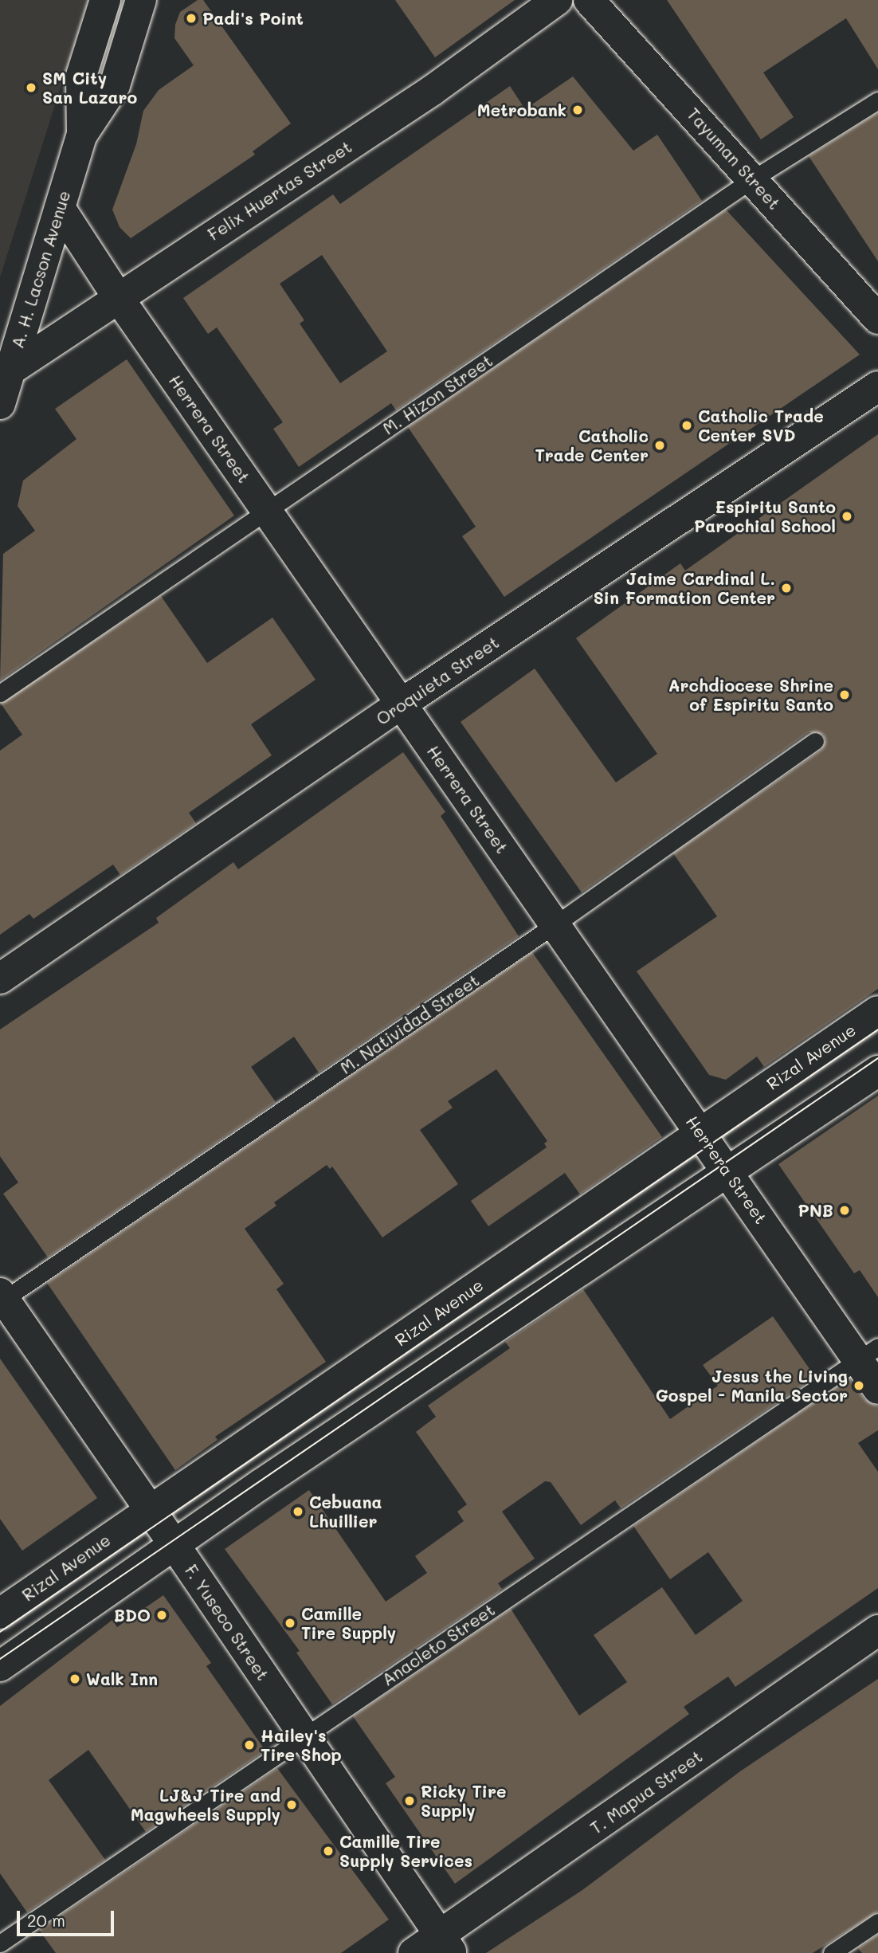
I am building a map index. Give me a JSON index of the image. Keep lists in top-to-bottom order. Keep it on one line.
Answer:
{"streets":{"street":["Tayuman Street","Felix Huertas Street","A. H. Lacson Avenue","Herrera Street","Oroquieta Street","Rizal Avenue","F. Yuseco Street","T. Mapua Street"],"lane":["M. Hizon Street","M. Natividad Street","Anacleto Street"]},"crossings":[["Tayuman Street","M. Hizon Street"],["Felix Huertas Street","A. H. Lacson Avenue"],["Felix Huertas Street","Herrera Street"],["A. H. Lacson Avenue","Herrera Street"],["M. Hizon Street","Herrera Street"],["Herrera Street","Oroquieta Street"],["Herrera Street","M. Natividad Street"],["Herrera Street","Rizal Avenue"],["Herrera Street","Anacleto Street"],["M. Natividad Street","F. Yuseco Street"],["Rizal Avenue","F. Yuseco Street"],["F. Yuseco Street","Anacleto Street"],["F. Yuseco Street","T. Mapua Street"]],"places":["Padi's Point","SM City San Lazaro","Metrobank","Catholic Trade Center SVD","Catholic Trade Center","Espiritu Santo Parochial School","Jaime Cardinal L. Sin Formation Center","Archdiocese Shrine of Espiritu Santo","PNB","Jesus the Living Gospel - Manila Sector","Cebuana Lhuillier","BDO","Camille Tire Supply","Walk Inn","Hailey's Tire Shop","Ricky Tire Supply","LJ&J Tire and Magwheels Supply","Camille Tire Supply Services"],"scale_bar":"20 m"}
